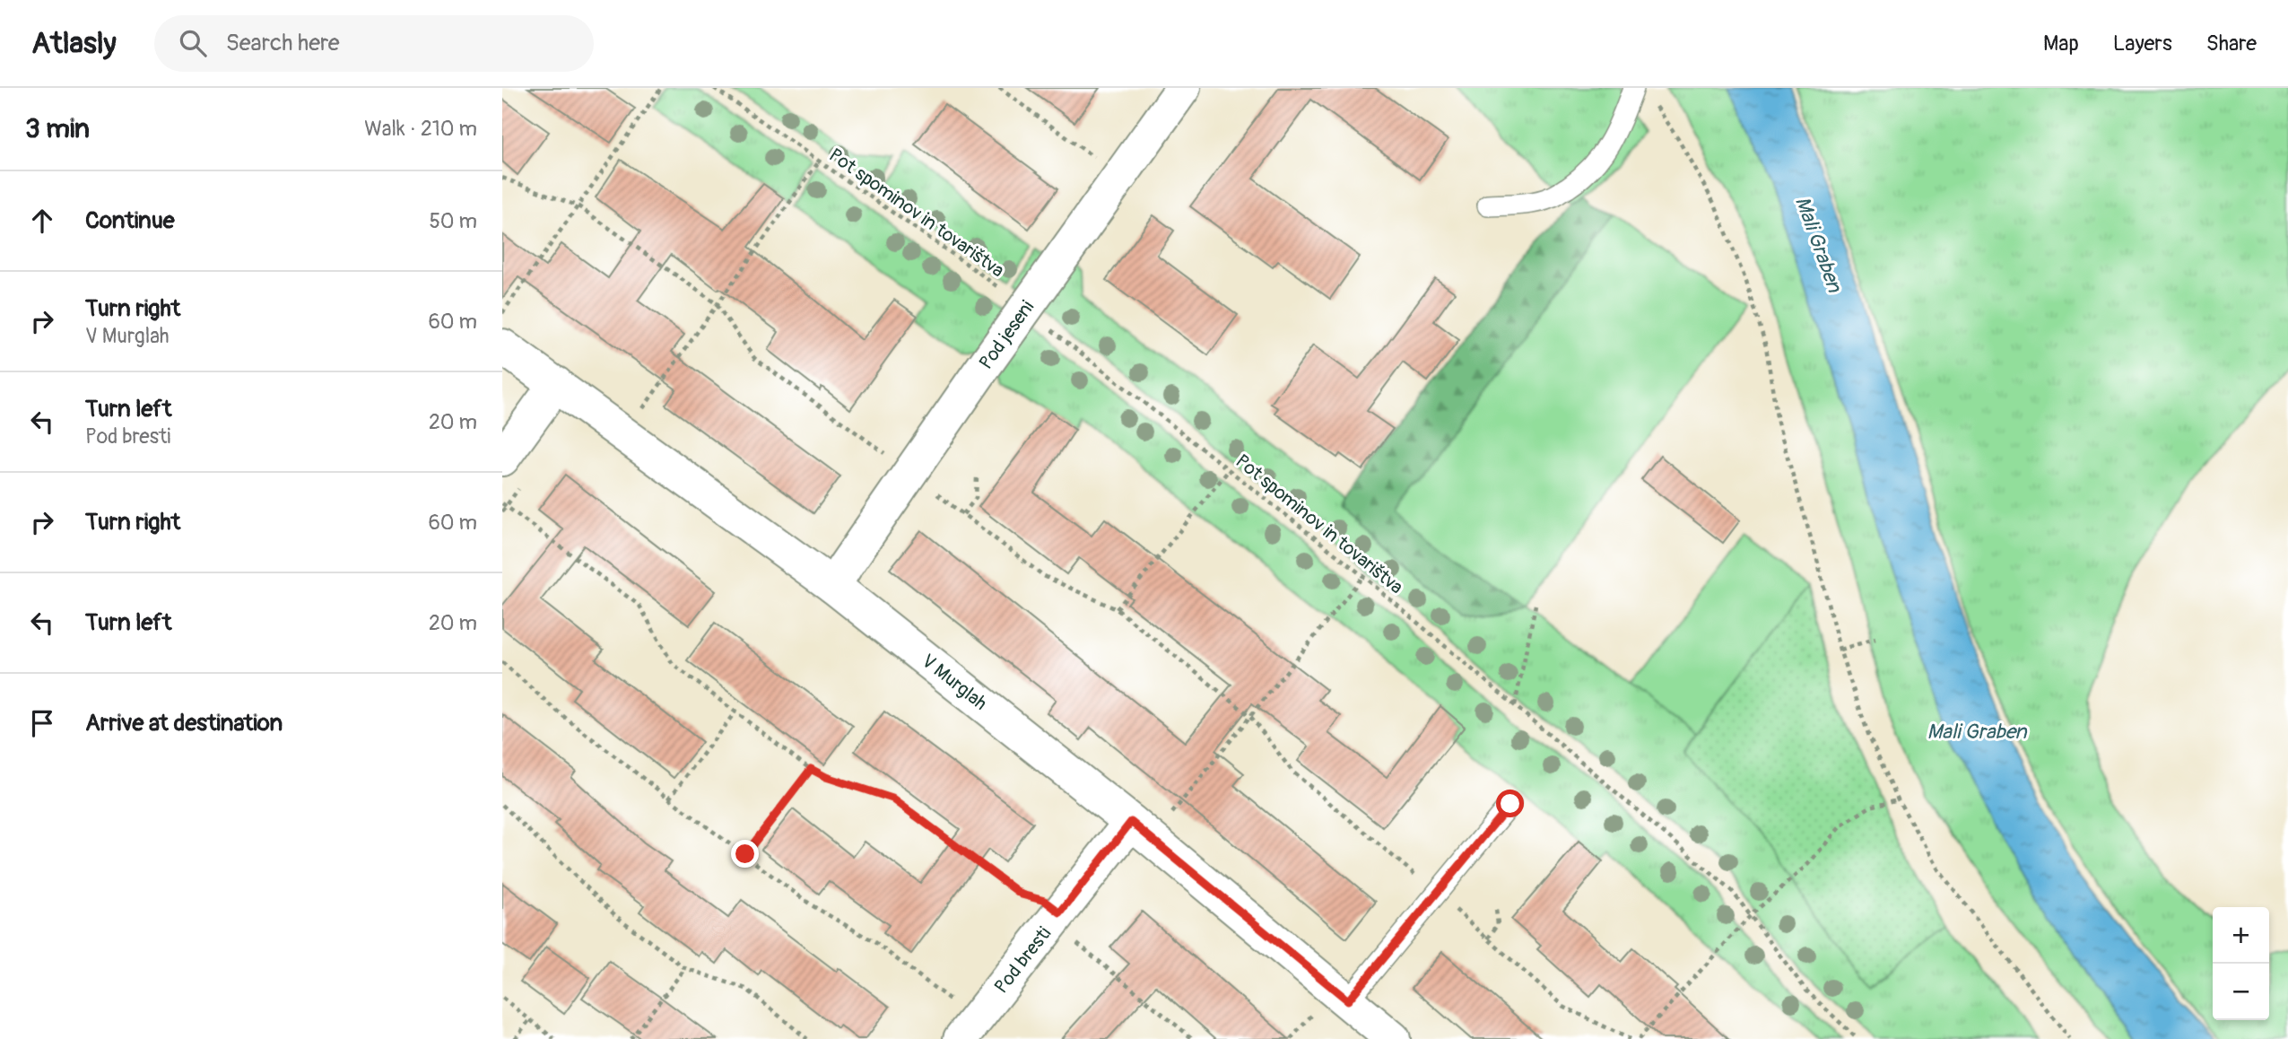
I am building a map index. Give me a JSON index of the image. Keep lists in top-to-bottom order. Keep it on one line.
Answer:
{"streets":{"street":["Pod jeseni","V Murglah","Pod bresti"],"path":["Pot spominov in tovarištva"]},"crossings":[["Pot spominov in tovarištva","Pod jeseni"],["Pod jeseni","V Murglah"],["V Murglah","Pod bresti"]],"water":["Mali Graben"],"page":{"header":"Atlasly","search":"Search here","nav":["Map","Layers","Share"],"heading":["3 min","Walk · 210 m"],"list":[["Continue","50 m"],["Turn right","V Murglah","60 m"],["Turn left","Pod bresti","20 m"],["Turn right","60 m"],["Turn left","20 m"],"Arrive at destination"],"map_buttons":["+","−"]}}
